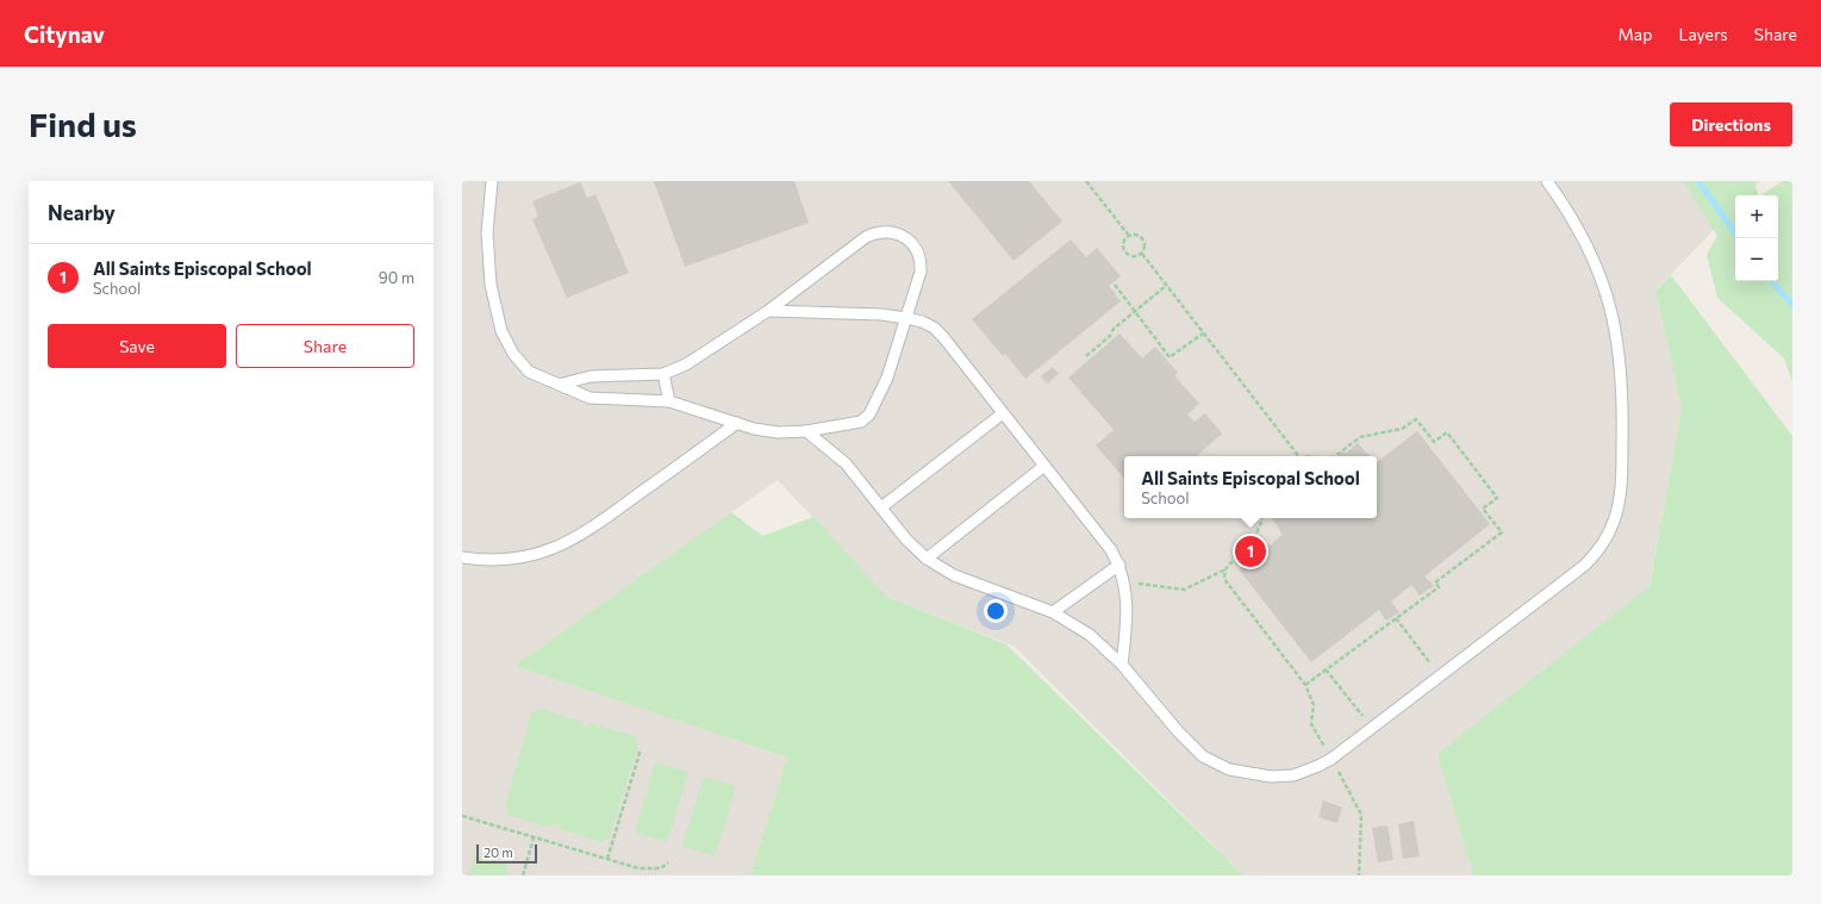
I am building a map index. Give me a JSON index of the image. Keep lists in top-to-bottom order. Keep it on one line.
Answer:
{"scale_bar":"20 m","page":{"header":"Citynav","nav":["Map","Layers","Share"],"buttons":["Directions",["Save","Share"]],"title":"Find us","heading":"Nearby","map_buttons":["+","−"],"list":[{"mark":"1","name":"All Saints Episcopal School","note":"School","value":"90 m"}],"popup":["All Saints Episcopal School","School"],"pins":"1","scale":"20 m"}}
